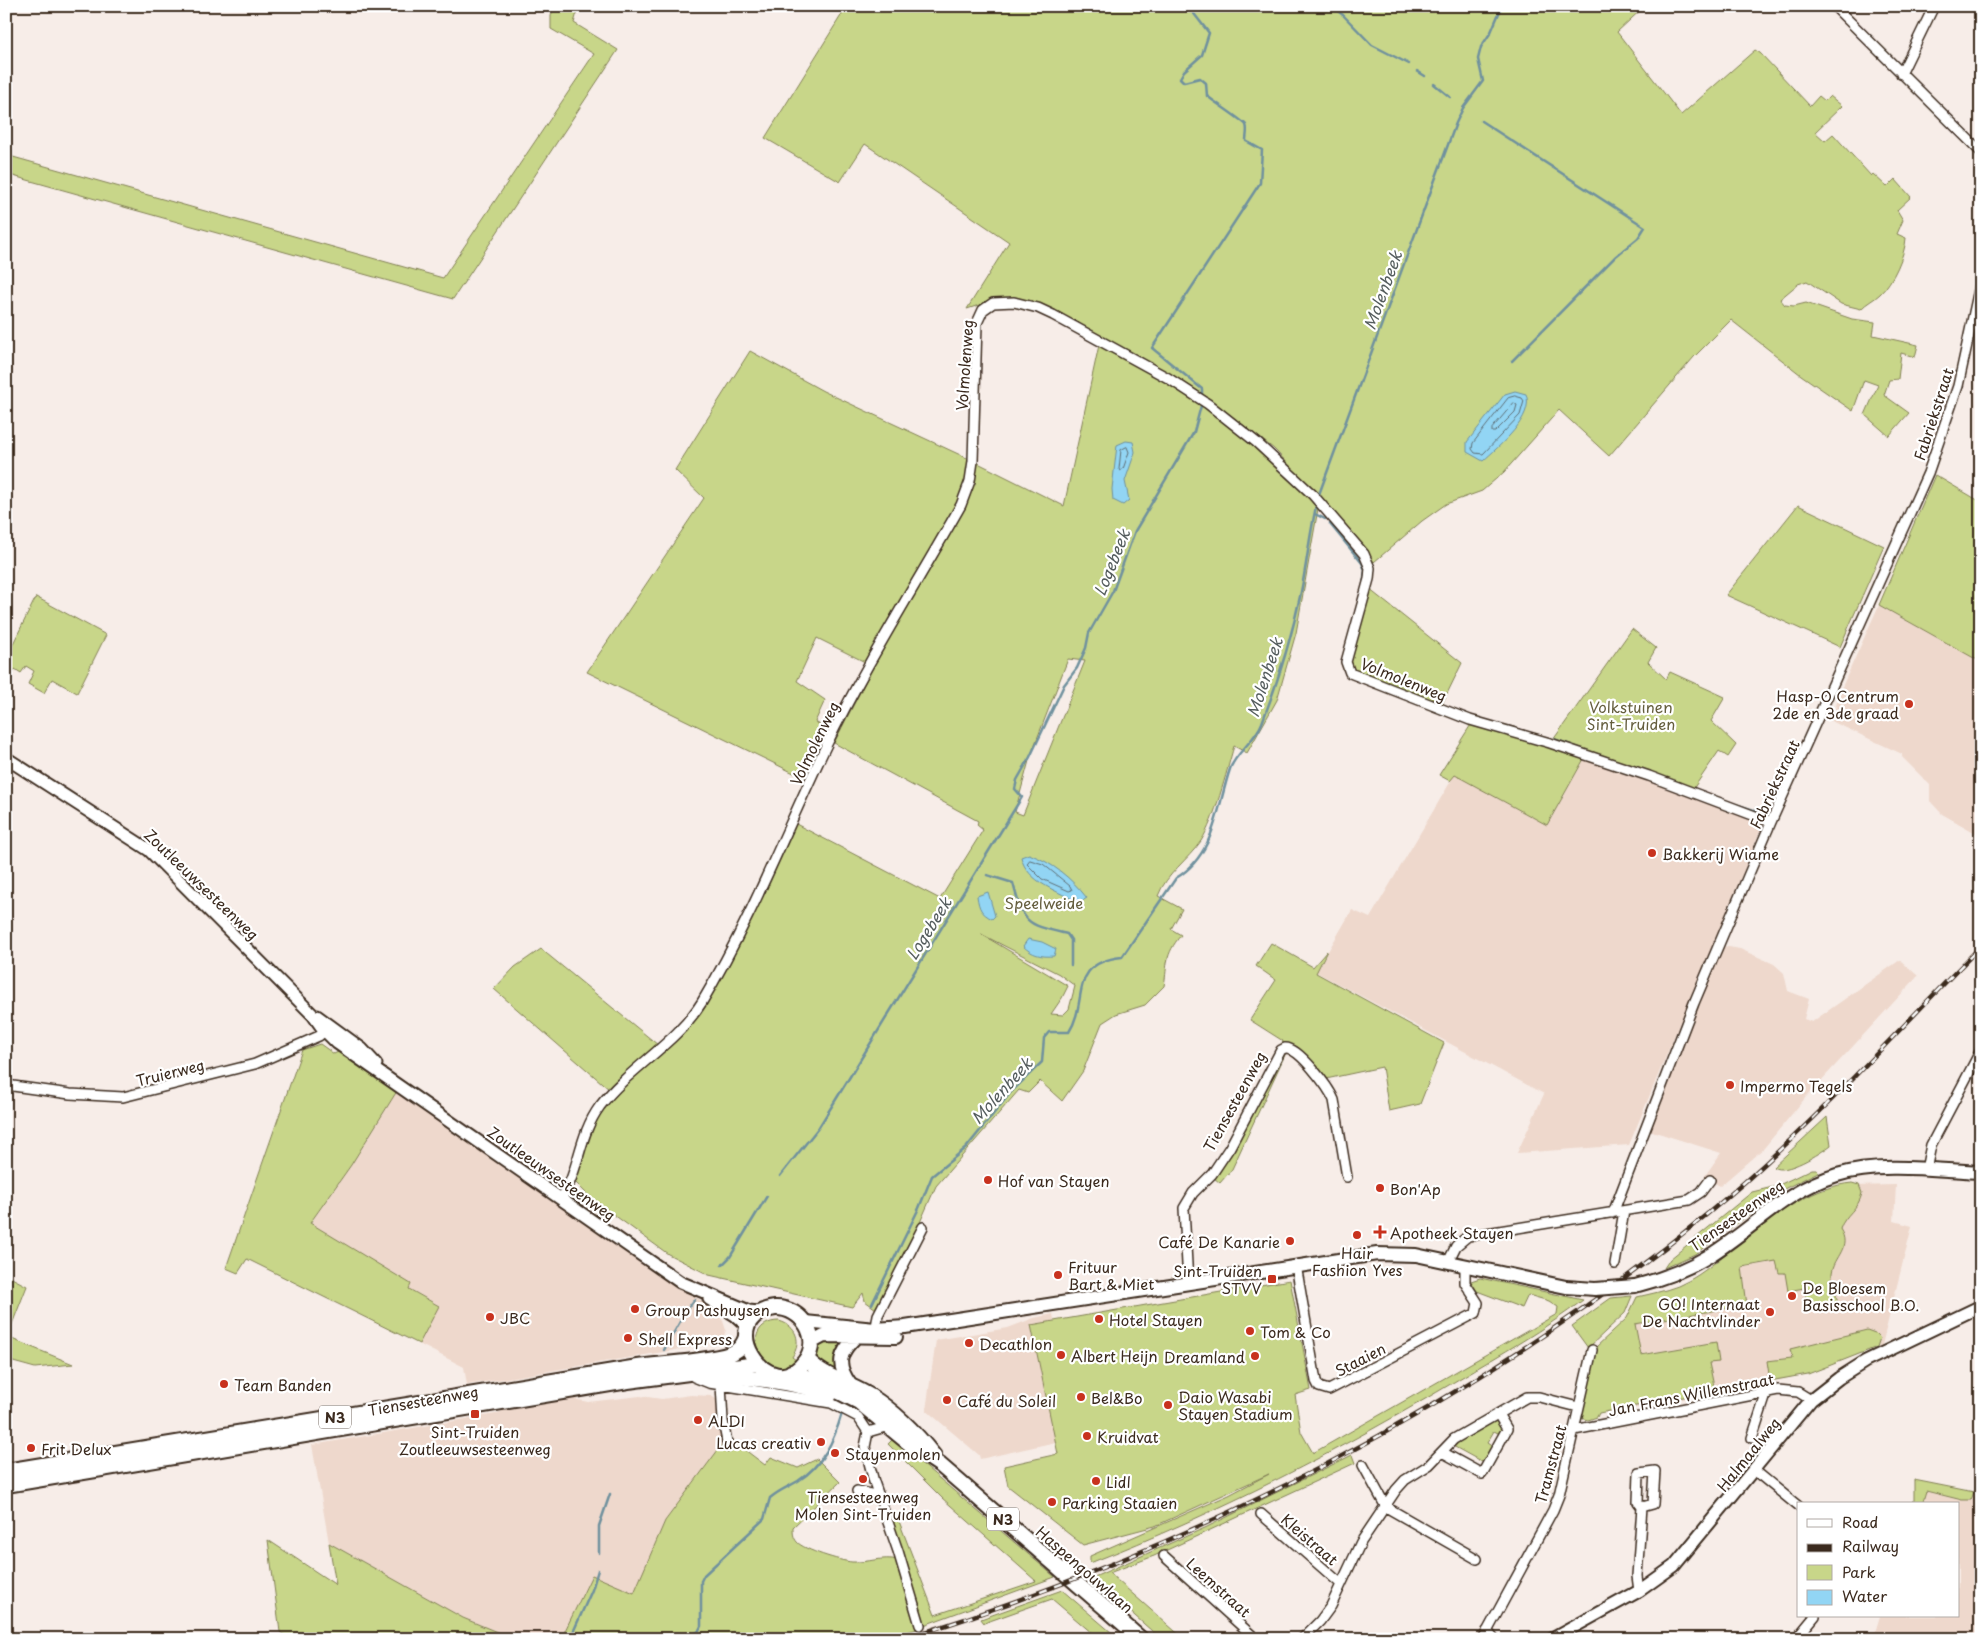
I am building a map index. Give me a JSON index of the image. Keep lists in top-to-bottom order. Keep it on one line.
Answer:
{"streets":{"main road":["Tiensesteenweg","N3","Haspengouwlaan"],"street":["Volmolenweg","Fabriekstraat","Zoutleeuwsesteenweg","Truierweg","Staaien","Jan Frans Willemstraat","Halmaalweg","Tramstraat","Kleistraat","Leemstraat"]},"crossings":[["Volmolenweg","Fabriekstraat"],["Volmolenweg","Zoutleeuwsesteenweg"],["Zoutleeuwsesteenweg","Truierweg"],["Zoutleeuwsesteenweg","Tiensesteenweg"],["Zoutleeuwsesteenweg","N3"],["Zoutleeuwsesteenweg","Haspengouwlaan"],["Tiensesteenweg","Staaien"],["Tiensesteenweg","N3"],["Tiensesteenweg","Haspengouwlaan"],["Jan Frans Willemstraat","Halmaalweg"],["Jan Frans Willemstraat","Tramstraat"],["N3","Haspengouwlaan"]],"water":["Molenbeek","Logebeek"],"parks":["Volkstuinen Sint-Truiden","Speelweide"],"places":{"other":["Hasp-O Centrum 2de en 3de graad","Bakkerij Wiame","Impermo Tegels","Hof van Stayen","Bon'Ap","Hair Fashion Yves","Café De Kanarie","Frituur Bart & Miet","De Bloesem Basisschool B.O.","Group Pashuysen","GO! Internaat De Nachtvlinder","JBC","Hotel Stayen","Tom & Co","Shell Express","Decathlon","Albert Heijn","Dreamland","Team Banden","Bel&Bo","Café du Soleil","Daio Wasabi Stayen Stadium","ALDI","Kruidvat","Lucas creativ","Frit Delux","Stayenmolen","Tiensesteenweg Molen Sint-Truiden","Lidl","Parking Staaien"],"health":["Apotheek Stayen"],"transit":["Sint-Truiden STVV","Sint-Truiden Zoutleeuwsesteenweg"]},"legend":["Road","Railway","Park","Water"]}
